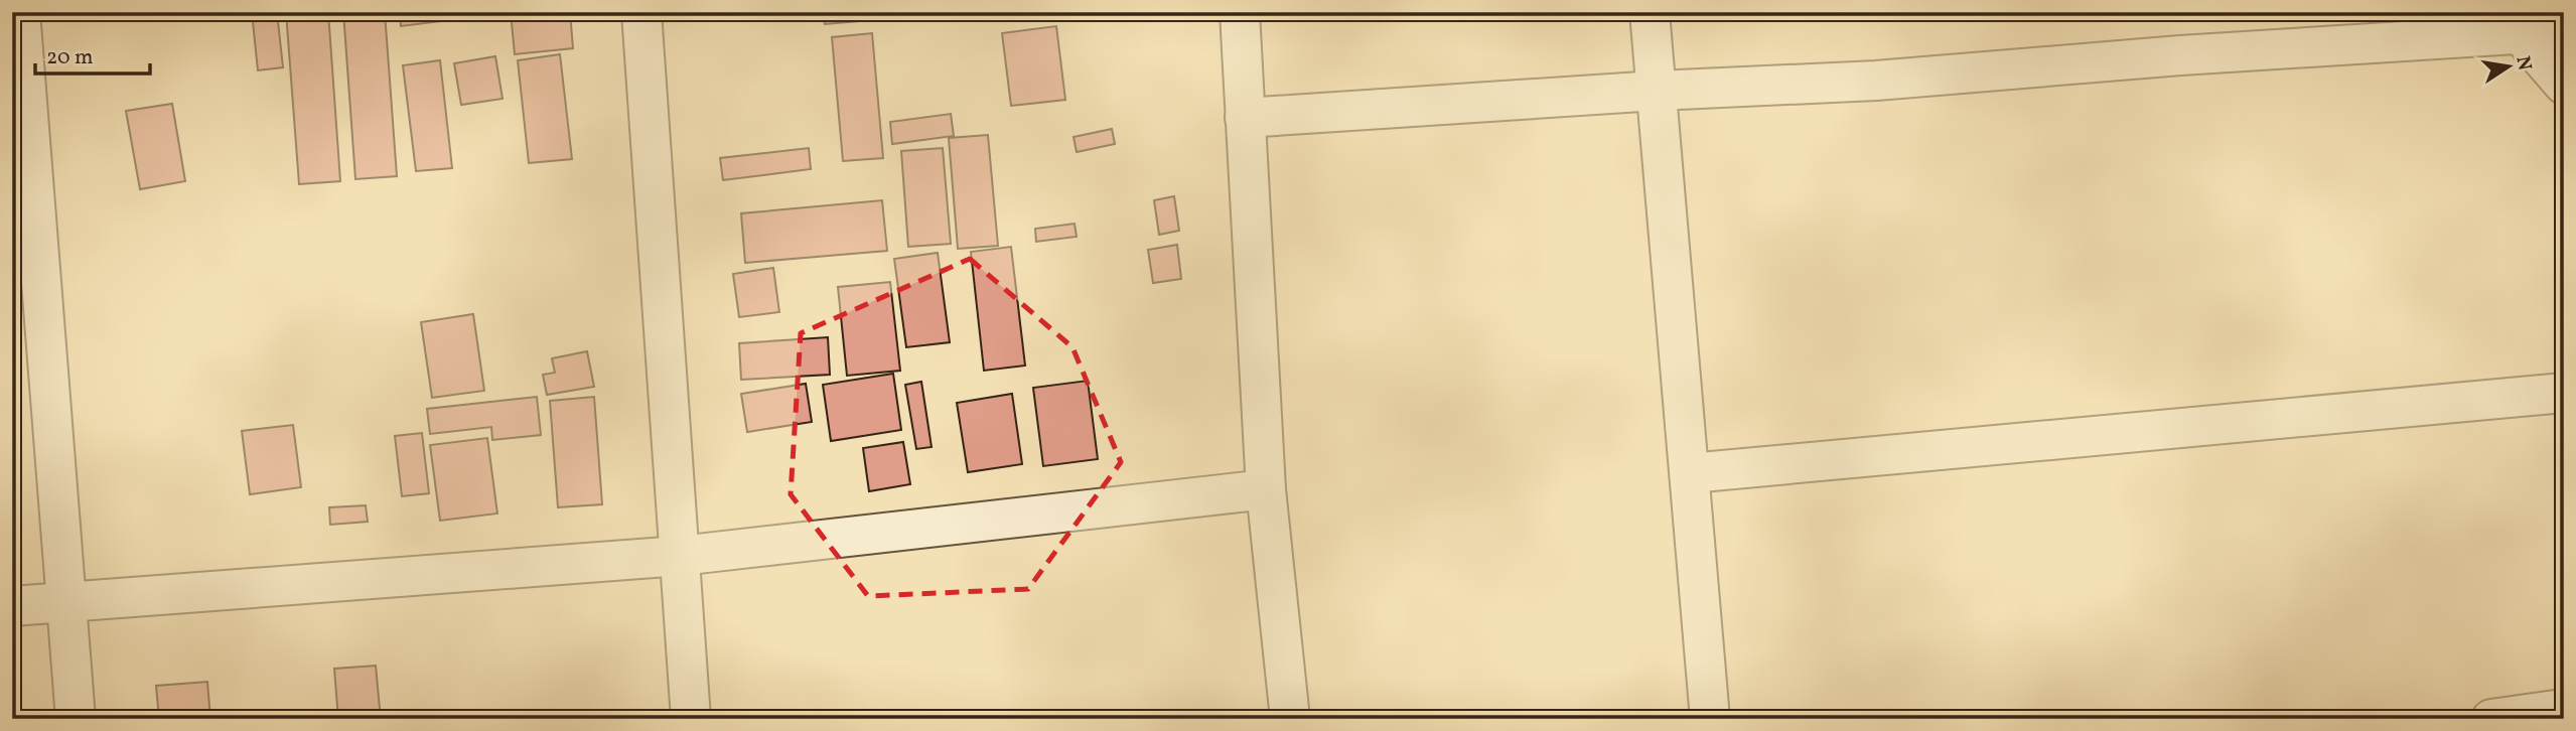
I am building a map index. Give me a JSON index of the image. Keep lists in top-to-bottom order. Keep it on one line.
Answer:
{"scale_bar":"20 m","north":"right"}
